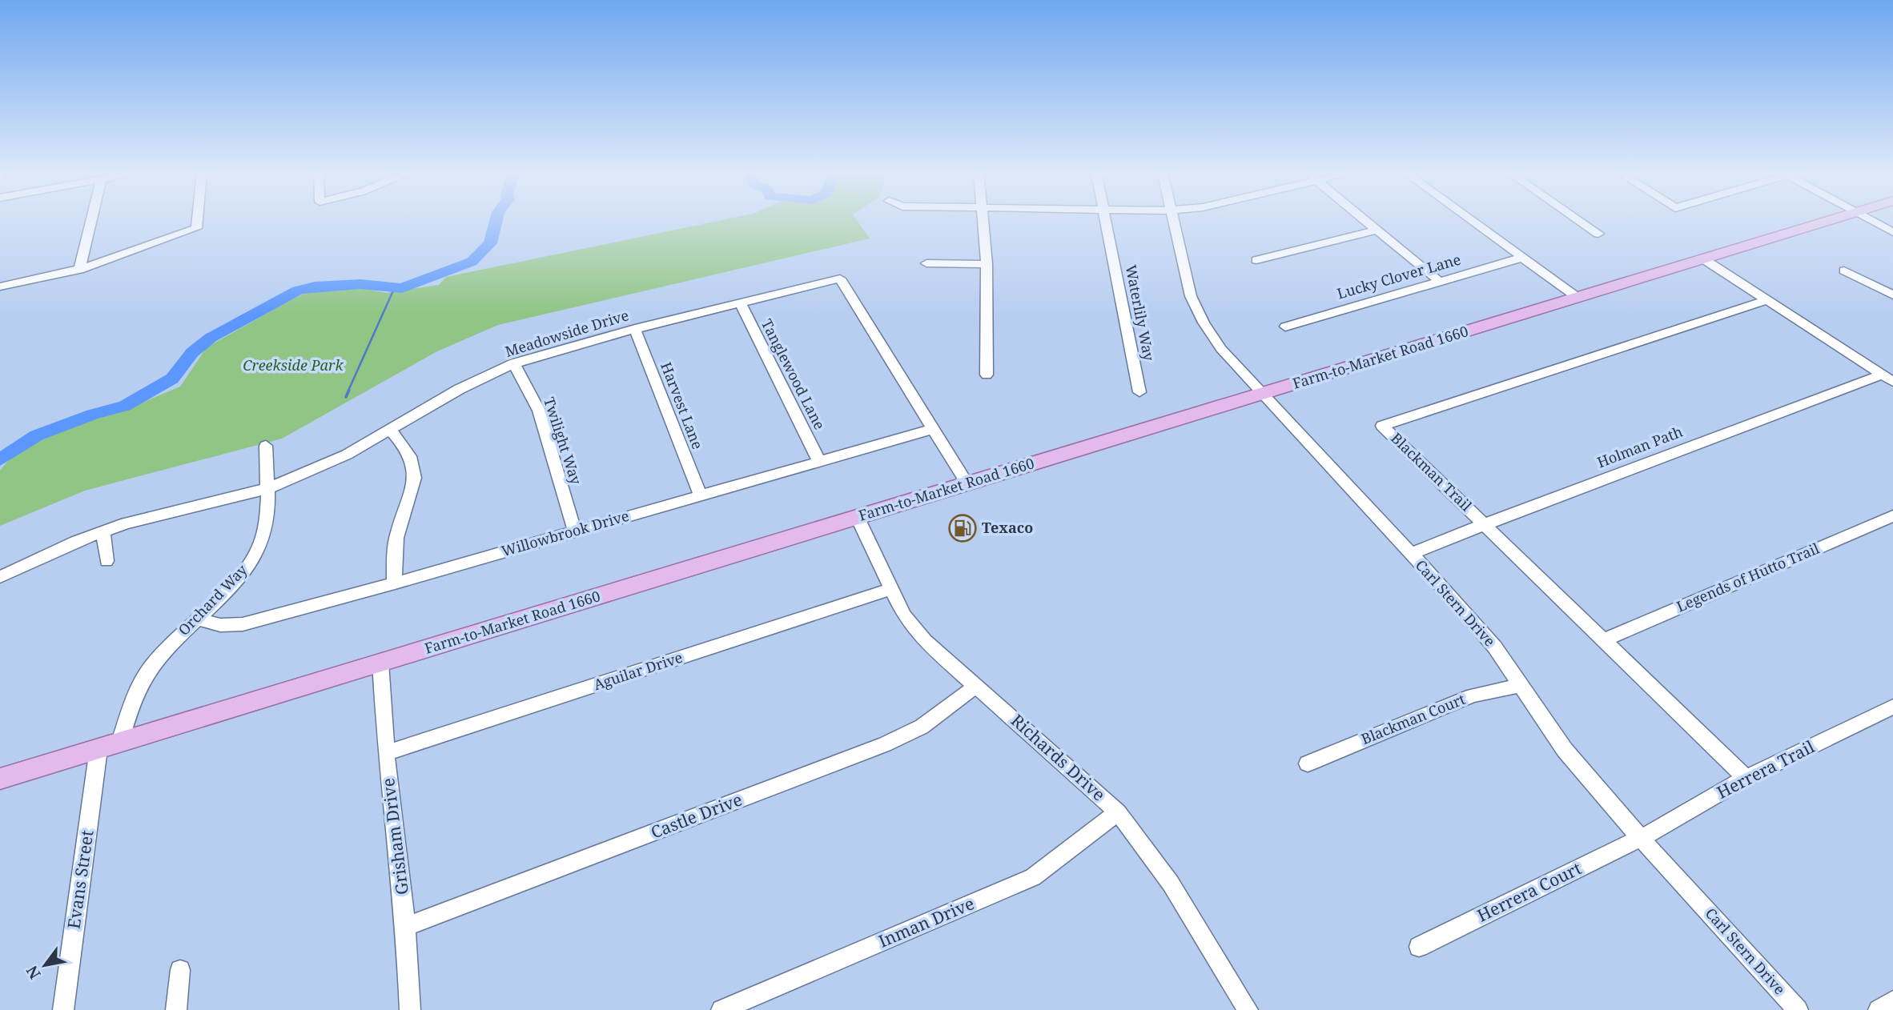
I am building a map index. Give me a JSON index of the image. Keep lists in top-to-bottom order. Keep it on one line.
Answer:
{"streets":{"main road":["Farm-to-Market Road 1660"],"street":["Lucky Clover Lane","Waterlily Way","Meadowside Drive","Tanglewood Lane","Harvest Lane","Twilight Way","Holman Path","Blackman Trail","Willowbrook Drive","Legends of Hutto Trail","Orchard Way","Carl Stern Drive","Aguilar Drive","Blackman Court","Richards Drive","Herrera Trail","Castle Drive","Grisham Drive","Evans Street","Herrera Court","Inman Drive"]},"crossings":[["Meadowside Drive","Farm-to-Market Road 1660"],["Meadowside Drive","Tanglewood Lane"],["Meadowside Drive","Harvest Lane"],["Meadowside Drive","Twilight Way"],["Meadowside Drive","Willowbrook Drive"],["Meadowside Drive","Orchard Way"],["Farm-to-Market Road 1660","Orchard Way"],["Farm-to-Market Road 1660","Carl Stern Drive"],["Farm-to-Market Road 1660","Richards Drive"],["Farm-to-Market Road 1660","Grisham Drive"],["Farm-to-Market Road 1660","Evans Street"],["Tanglewood Lane","Willowbrook Drive"],["Harvest Lane","Willowbrook Drive"],["Twilight Way","Willowbrook Drive"],["Holman Path","Blackman Trail"],["Holman Path","Carl Stern Drive"],["Blackman Trail","Legends of Hutto Trail"],["Blackman Trail","Herrera Trail"],["Willowbrook Drive","Orchard Way"],["Carl Stern Drive","Blackman Court"],["Carl Stern Drive","Herrera Trail"],["Carl Stern Drive","Herrera Court"],["Aguilar Drive","Richards Drive"],["Aguilar Drive","Grisham Drive"],["Richards Drive","Castle Drive"],["Richards Drive","Inman Drive"],["Herrera Trail","Herrera Court"],["Castle Drive","Grisham Drive"]],"parks":["Creekside Park"],"places":{"fuel station":["Texaco"]},"north":"bottom left"}
